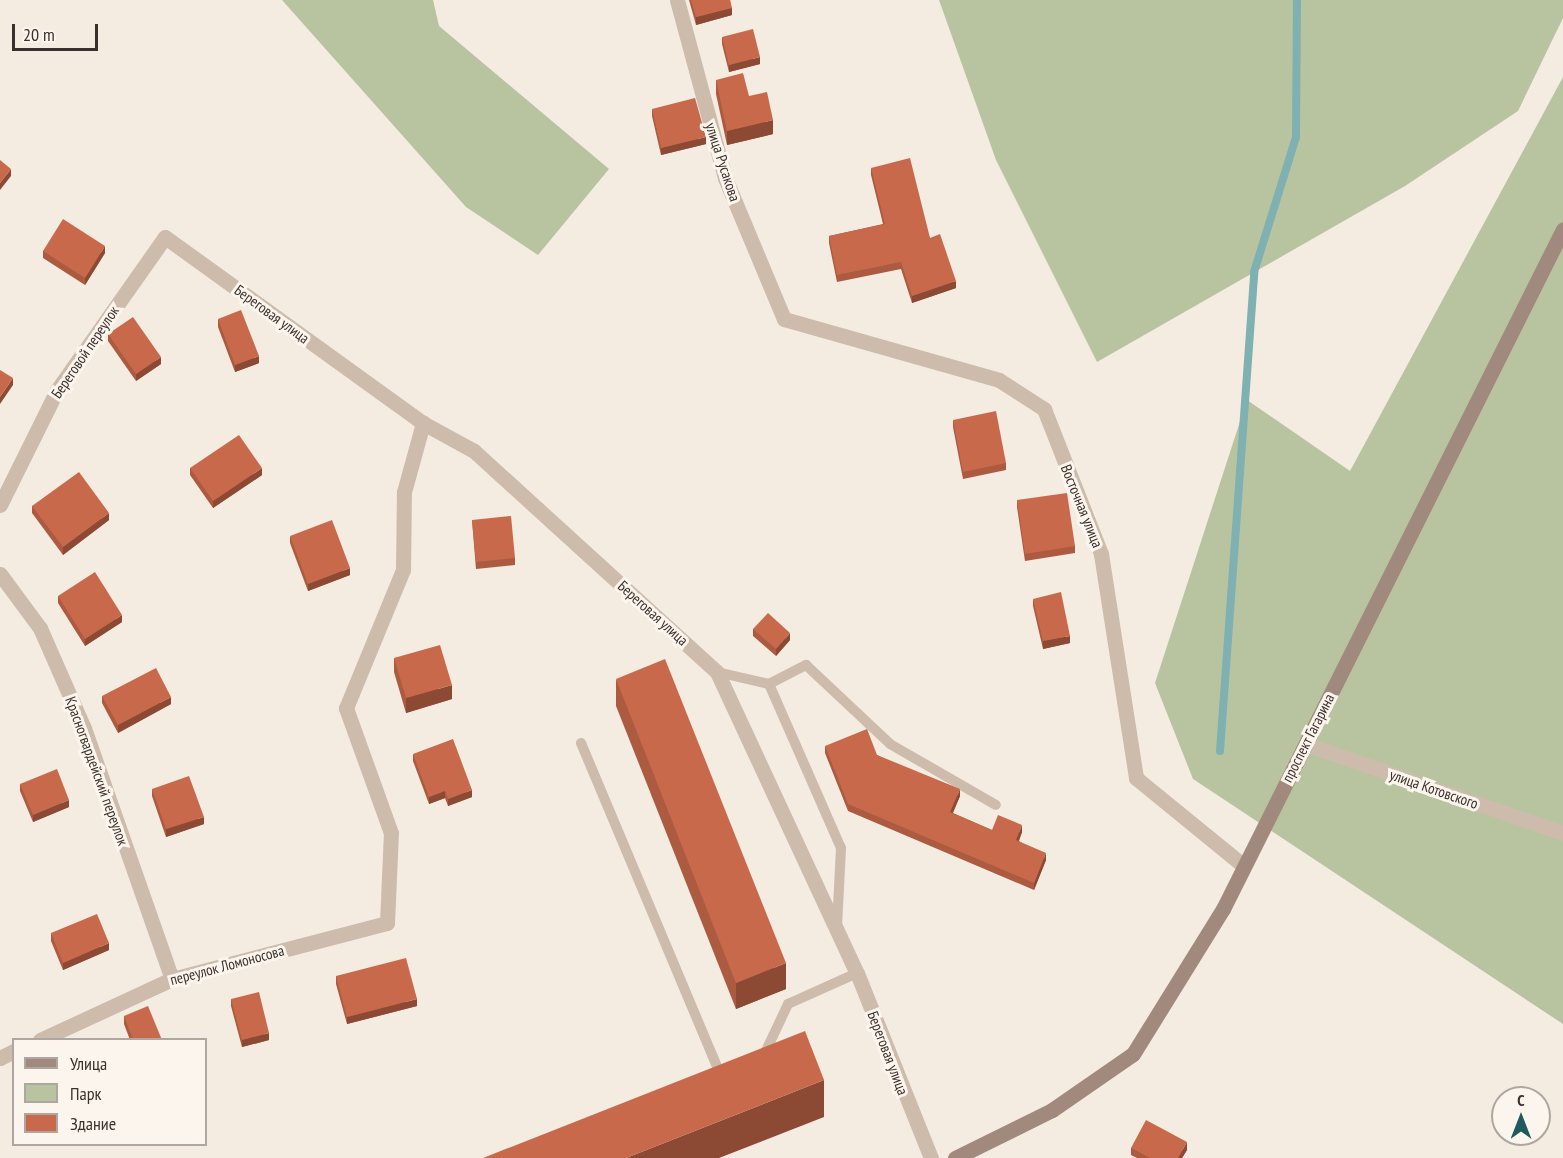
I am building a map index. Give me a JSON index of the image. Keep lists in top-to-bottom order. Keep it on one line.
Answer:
{"streets":{"main road":["проспект Гагарина"],"street":["улица Русакова","Береговая улица","Береговой переулок","Восточная улица","Красногвардейский переулок","улица Котовского","переулок Ломоносова"]},"crossings":[["улица Русакова","Восточная улица"],["Береговая улица","Береговой переулок"],["Береговая улица","переулок Ломоносова"],["Восточная улица","проспект Гагарина"],["проспект Гагарина","улица Котовского"],["Красногвардейский переулок","переулок Ломоносова"]],"legend":["Улица","Парк","Здание"],"scale_bar":"20 m","north":"top"}
